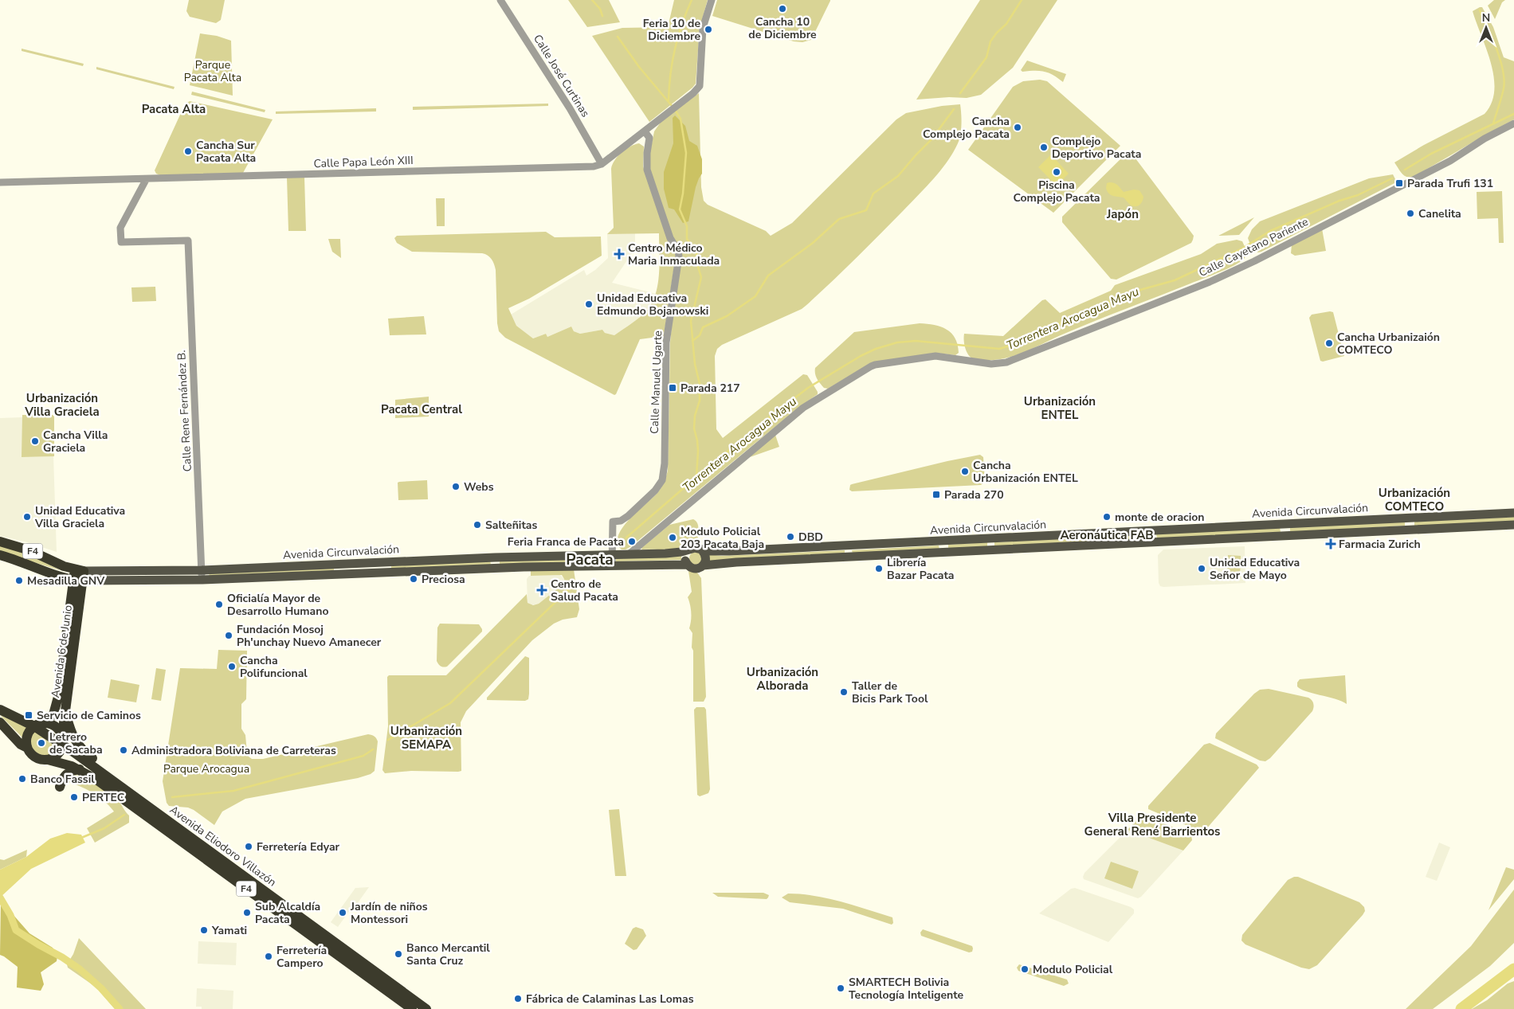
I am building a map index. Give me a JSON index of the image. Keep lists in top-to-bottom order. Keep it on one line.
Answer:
{"streets":{"highway":["Avenida Circunvalación","F4","Avenida 6 de Junio","Avenida Eliodoro Villazón"],"street":["Calle José Curtinas","Calle Papa León XIII","Calle Cayetano Pariente","Calle Manuel Ugarte","Calle Rene Fernández B."]},"crossings":[["Calle José Curtinas","Calle Papa León XIII"],["Calle Papa León XIII","Calle Manuel Ugarte"],["Calle Papa León XIII","Calle Rene Fernández B."],["Calle Cayetano Pariente","Avenida Circunvalación"],["Calle Manuel Ugarte","Avenida Circunvalación"],["Calle Rene Fernández B.","Avenida Circunvalación"],["Avenida Circunvalación","Avenida 6 de Junio"],["F4","Avenida 6 de Junio"],["F4","Avenida Eliodoro Villazón"],["Avenida 6 de Junio","Avenida Eliodoro Villazón"]],"districts":["Pacata Alta","Japón","Urbanización Villa Graciela","Urbanización ENTEL","Pacata Central","Urbanización COMTECO","Aeronáutica FAB","Pacata","Urbanización Alborada","Urbanización SEMAPA","Villa Presidente General René Barrientos"],"water":["Torrentera Arocagua Mayu"],"parks":["Parque Pacata Alta","Parque Arocagua"],"places":{"other":["Cancha 10 de Diciembre","Feria 10 de Diciembre","Cancha Complejo Pacata","Complejo Deportivo Pacata","Cancha Sur Pacata Alta","Piscina Complejo Pacata","Canelita","Unidad Educativa Edmundo Bojanowski","Cancha Urbanizaión COMTECO","Cancha Villa Graciela","Cancha Urbanización ENTEL","Webs","Unidad Educativa Villa Graciela","monte de oracion","Salteñitas","DBD","Modulo Policial 203 Pacata Baja","Feria Franca de Pacata","Librería Bazar Pacata","Unidad Educativa Señor de Mayo","Preciosa","Mesadilla GNV","Oficialía Mayor de Desarrollo Humano","Fundación Mosoj Ph'unchay Nuevo Amanecer","Cancha Polifuncional","Taller de Bicis Park Tool","Letrero de Sacaba","Administradora Boliviana de Carreteras","Banco Fassil","PERTEC","Ferretería Edyar","Sub Alcaldía Pacata","Jardín de niños Montessori","Yamati","Banco Mercantil Santa Cruz","Ferretería Campero","Modulo Policial","SMARTECH Bolivia Tecnología Inteligente","Fábrica de Calaminas Las Lomas"],"transit":["Parada Trufi 131","Parada 217","Parada 270","Servicio de Caminos"],"health":["Centro Médico Maria Inmaculada","Farmacia Zurich","Centro de Salud Pacata"]},"north":"top"}
